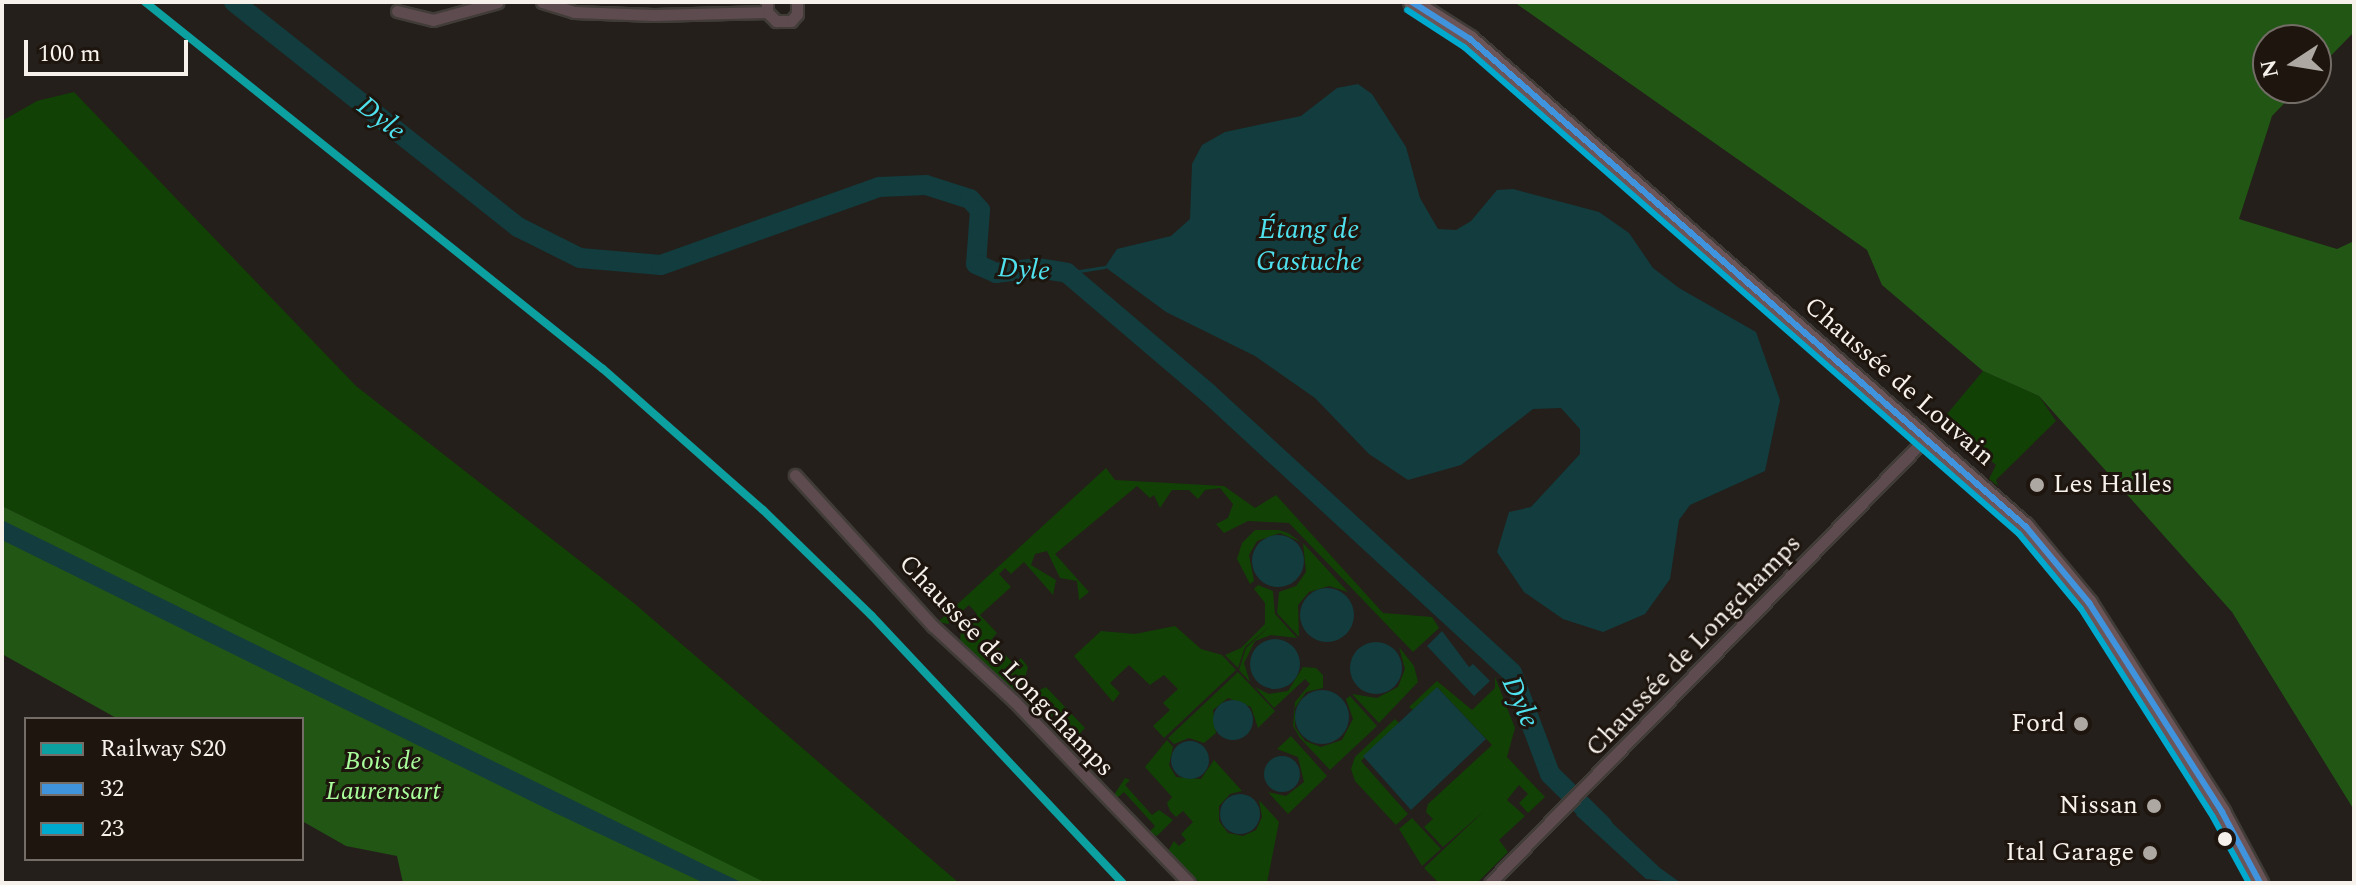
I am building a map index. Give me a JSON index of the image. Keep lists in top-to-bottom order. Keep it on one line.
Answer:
{"streets":{"main road":["Chaussée de Louvain"],"street":["Chaussée de Longchamps"]},"crossings":[["Chaussée de Louvain","Chaussée de Longchamps"]],"water":["Dyle","Étang de Gastuche"],"parks":["Bois de Laurensart"],"places":["Les Halles","Ford","Nissan","Ital Garage"],"lines":["rail line S20","transit line 32","transit line 23"],"legend":["Railway S20","32","23"],"scale_bar":"100 m","north":"left"}
